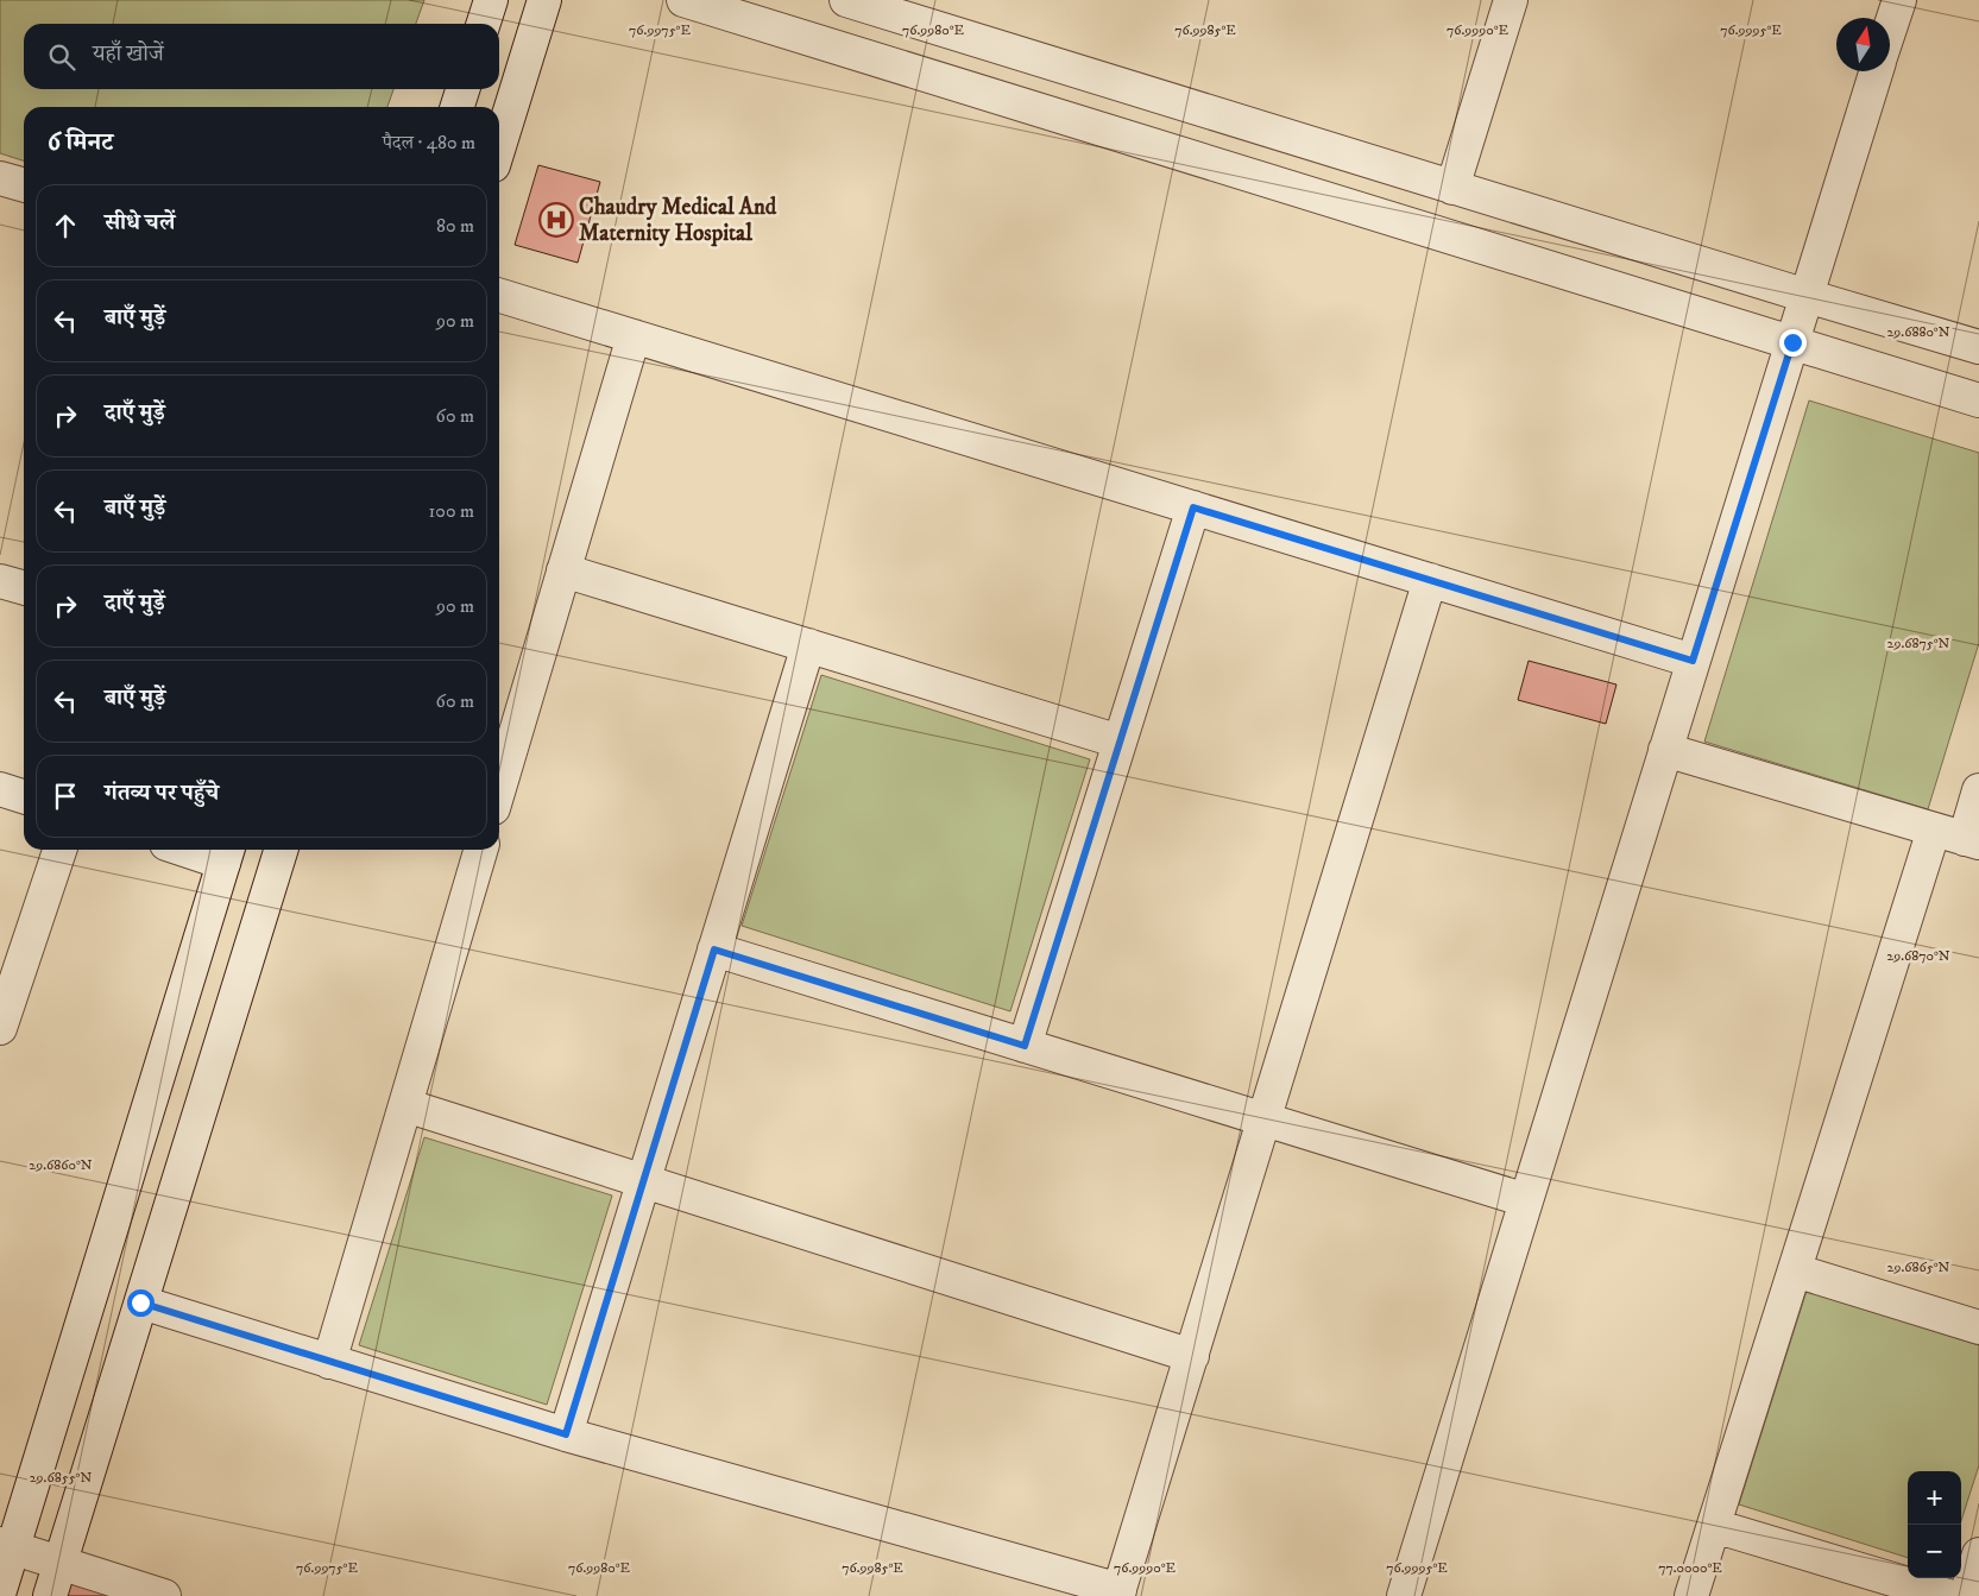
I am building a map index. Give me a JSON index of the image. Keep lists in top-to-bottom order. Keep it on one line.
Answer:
{"places":{"hospital":["Chaudry Medical And Maternity Hospital"]},"north":"top","page":{"search":"यहाँ खोजें","heading":["6 मिनट","पैदल · 480 m"],"list":[["सीधे चलें","80 m"],["बाएँ मुड़ें","90 m"],["दाएँ मुड़ें","60 m"],["बाएँ मुड़ें","100 m"],["दाएँ मुड़ें","90 m"],["बाएँ मुड़ें","60 m"],"गंतव्य पर पहुँचे"],"map_buttons":["+","−"]},"coordinates":["76.9975°E","76.9980°E","76.9985°E","76.9990°E","76.9995°E","29.6880°N","29.6875°N","29.6870°N","29.6860°N","29.6865°N","29.6855°N","77.0000°E"]}
